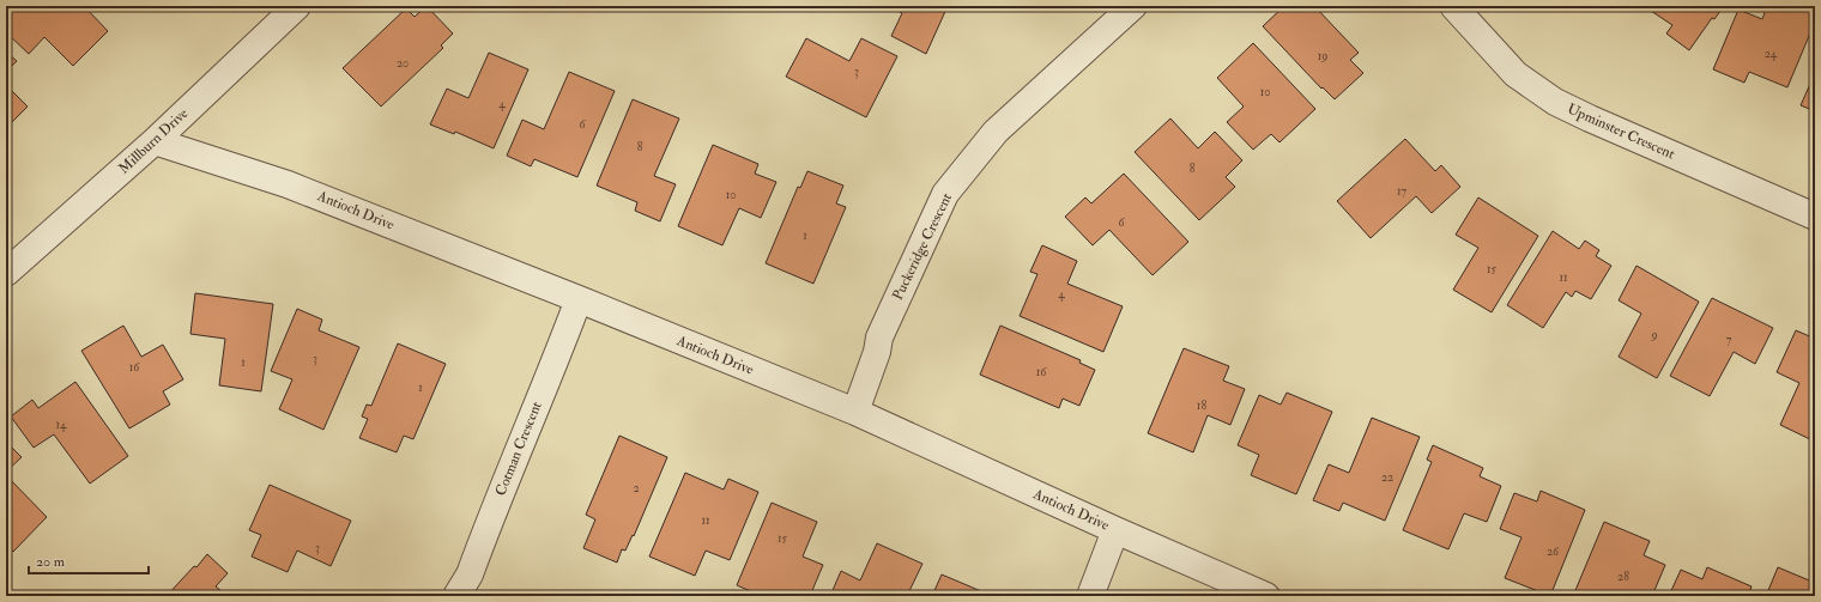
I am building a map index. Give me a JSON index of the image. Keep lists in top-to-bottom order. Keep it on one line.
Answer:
{"streets":{"street":["Upminster Crescent","Millburn Drive","Antioch Drive","Puckeridge Crescent","Cotman Crescent"]},"crossings":[["Millburn Drive","Antioch Drive"],["Antioch Drive","Puckeridge Crescent"],["Antioch Drive","Cotman Crescent"]],"house_numbers":["24","19","20","3","10","4","6","8","8","17","10","6","1","15","11","4","9","7","3","1","16","16","1","18","14","22","2","11","15","3","26","28"],"scale_bar":"20 m"}
